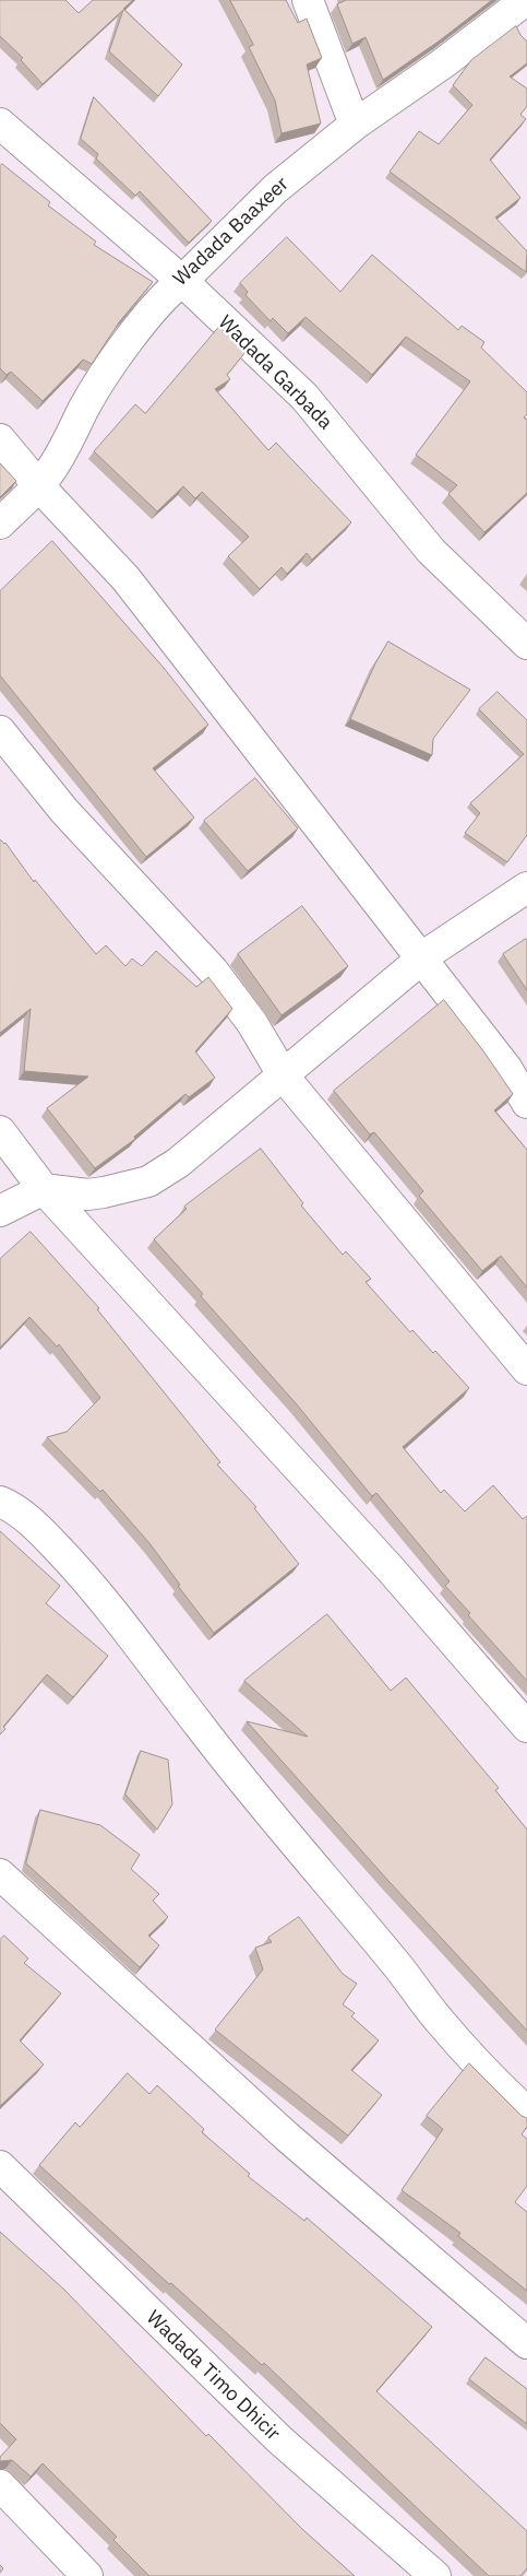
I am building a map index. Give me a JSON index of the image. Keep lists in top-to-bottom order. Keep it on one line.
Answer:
{"streets":{"street":["Wadada Baaxeer","Wadada Garbada","Wadada Timo Dhicir"]},"crossings":[["Wadada Baaxeer","Wadada Garbada"]]}
